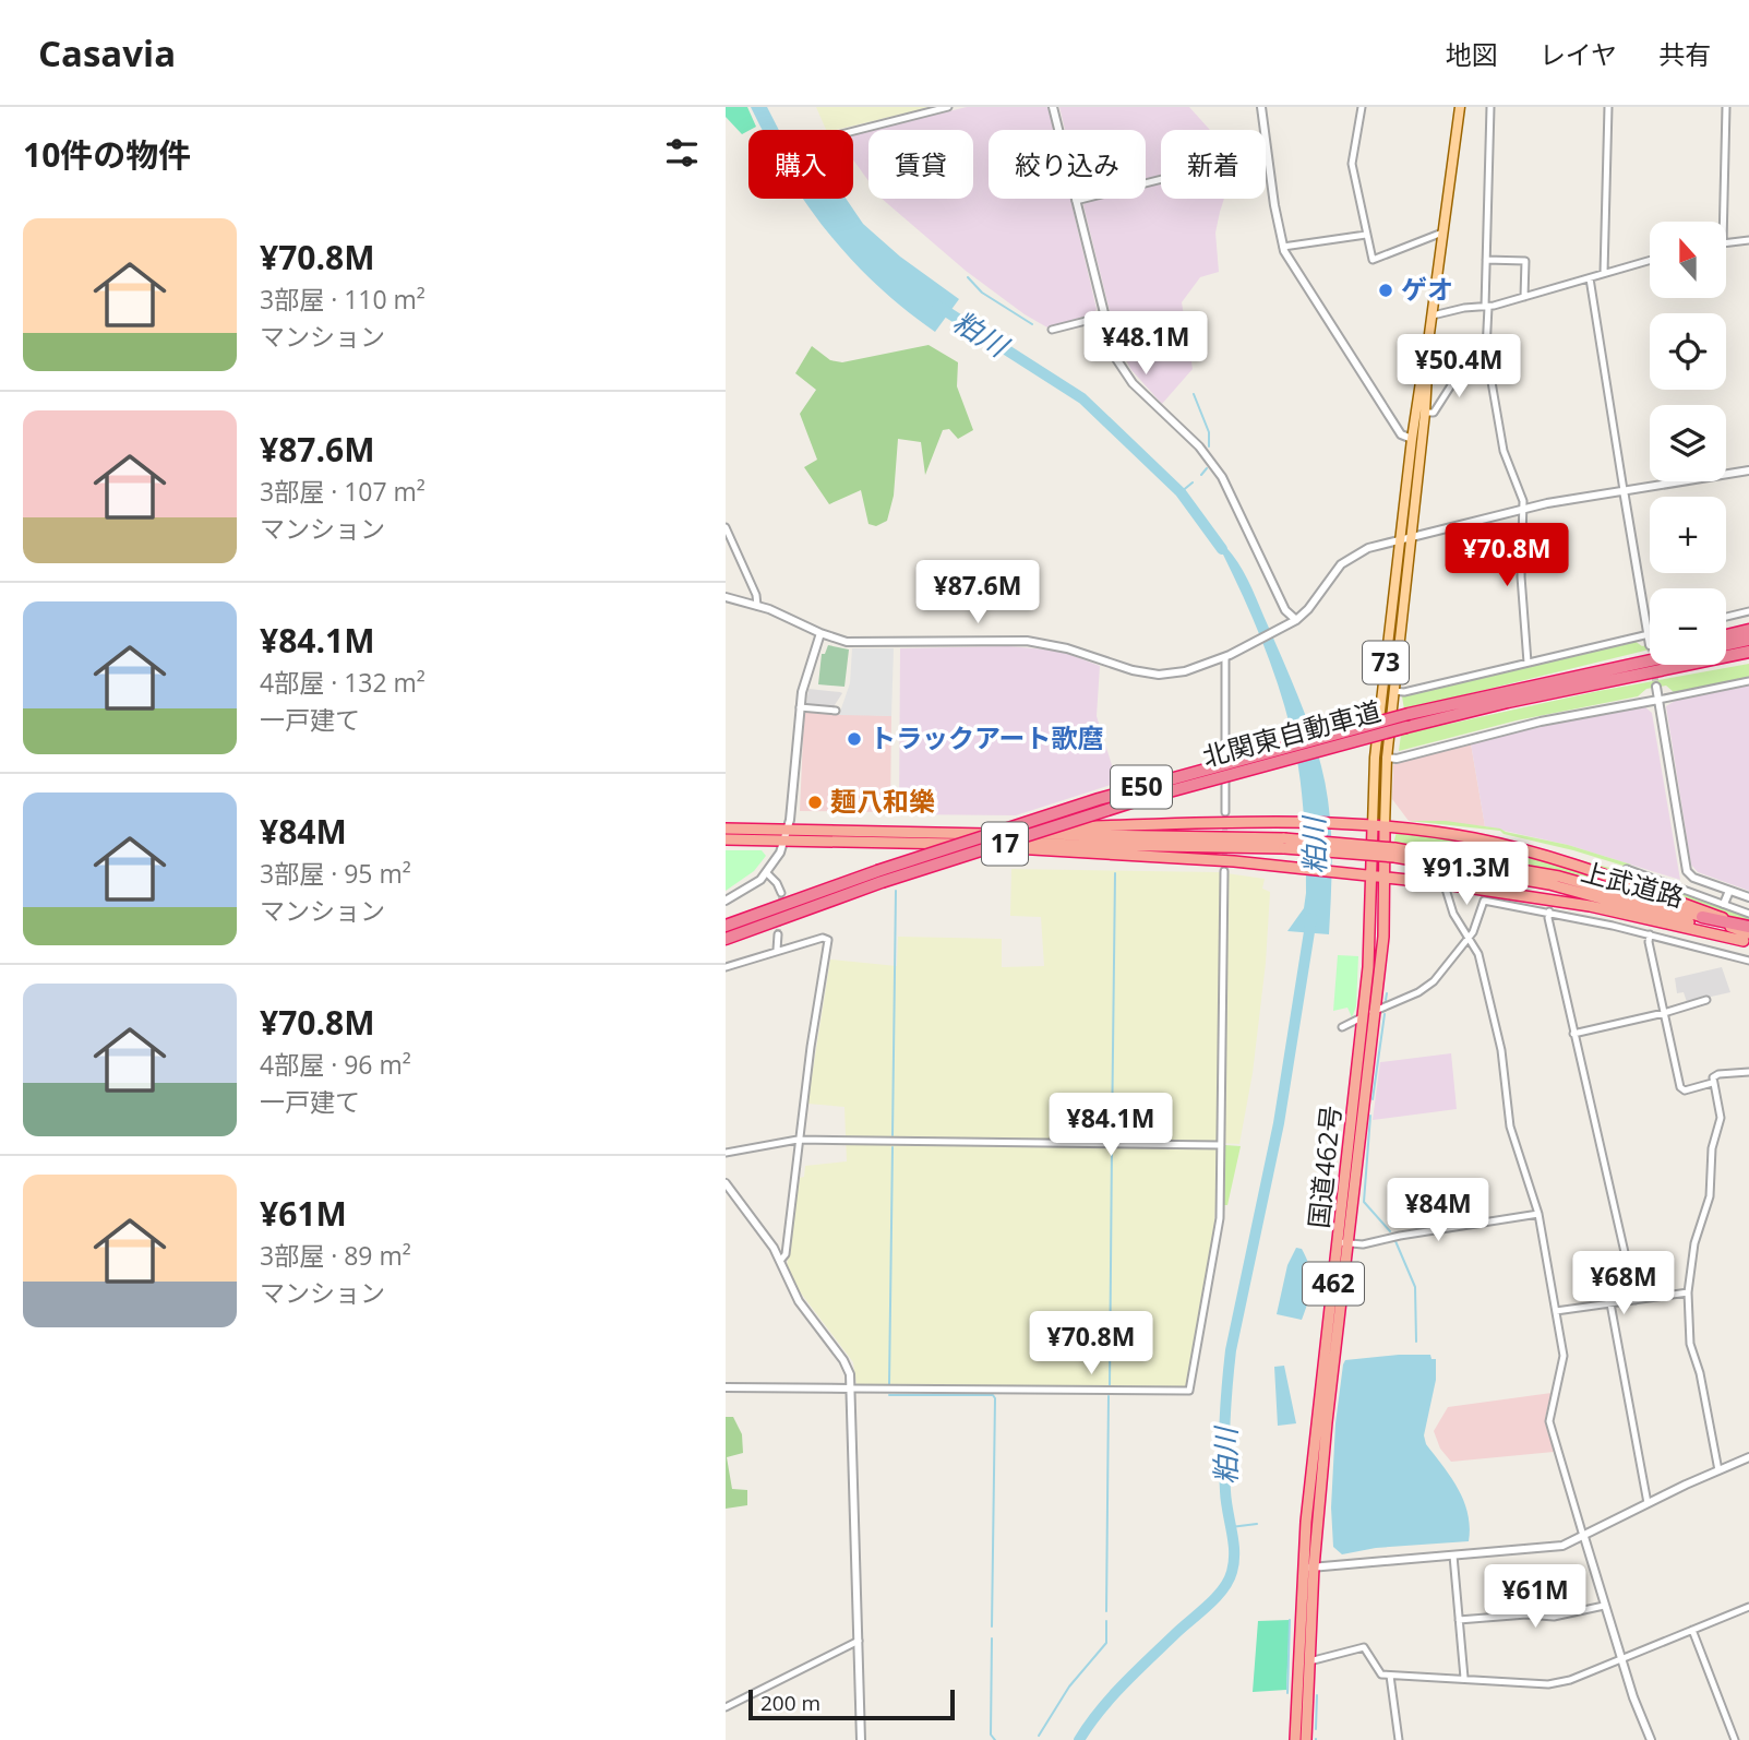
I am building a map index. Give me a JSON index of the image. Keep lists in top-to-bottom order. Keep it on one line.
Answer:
{"streets":{"highway":["北関東自動車道","E50","17","上武道路","国道462号","462"],"main road":["73"]},"crossings":[["73","国道462号"]],"water":["粕川"],"places":["ゲオ","トラックアート歌麿","麺八和樂"],"scale_bar":"200 m","north":"top","page":{"header":"Casavia","nav":["地図","レイヤ","共有"],"heading":"10件の物件","chip":["購入","賃貸","絞り込み","新着"],"list":[{"name":"¥70.8M","note":"3部屋 · 110 m² · マンション"},{"name":"¥87.6M","note":"3部屋 · 107 m² · マンション"},{"name":"¥84.1M","note":"4部屋 · 132 m² · 一戸建て"},{"name":"¥84M","note":"3部屋 · 95 m² · マンション"},{"name":"¥70.8M","note":"4部屋 · 96 m² · 一戸建て"},{"name":"¥61M","note":"3部屋 · 89 m² · マンション"}],"map_buttons":["+","−"],"price":["¥48.1M","¥50.4M","¥70.8M","¥87.6M","¥91.3M","¥84.1M","¥84M","¥68M","¥70.8M","¥61M"],"scale":"200 m"}}
